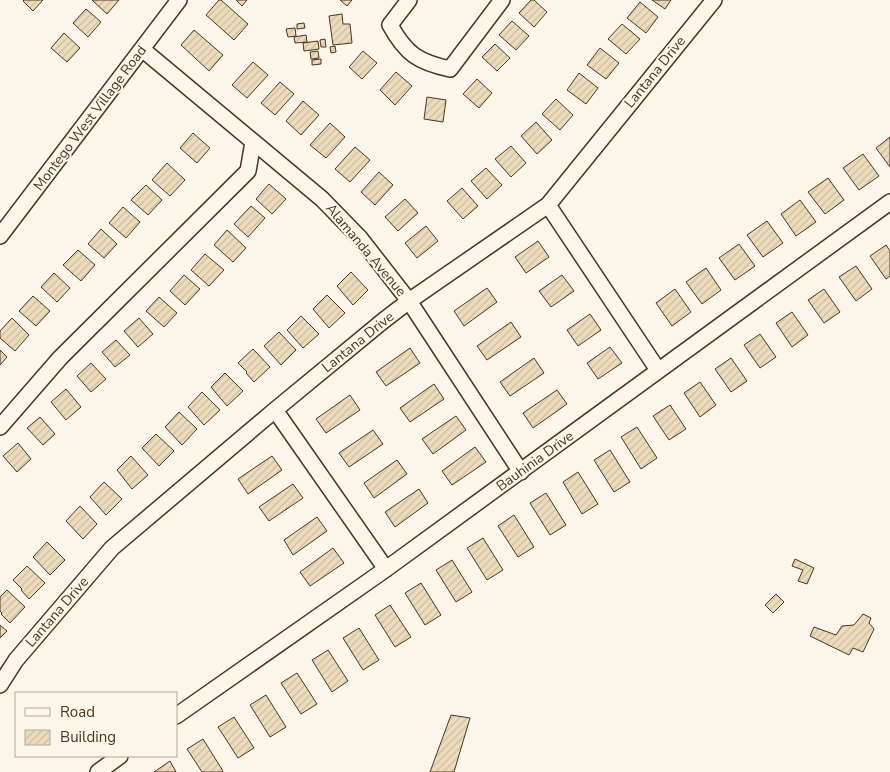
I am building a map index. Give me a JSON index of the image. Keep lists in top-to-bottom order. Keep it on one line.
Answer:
{"streets":{"street":["Lantana Drive","Montego West Village Road","Alamanda Avenue","Bauhinia Drive"]},"crossings":[["Lantana Drive","Alamanda Avenue"],["Montego West Village Road","Alamanda Avenue"],["Alamanda Avenue","Bauhinia Drive"]],"legend":["Road","Building"]}
